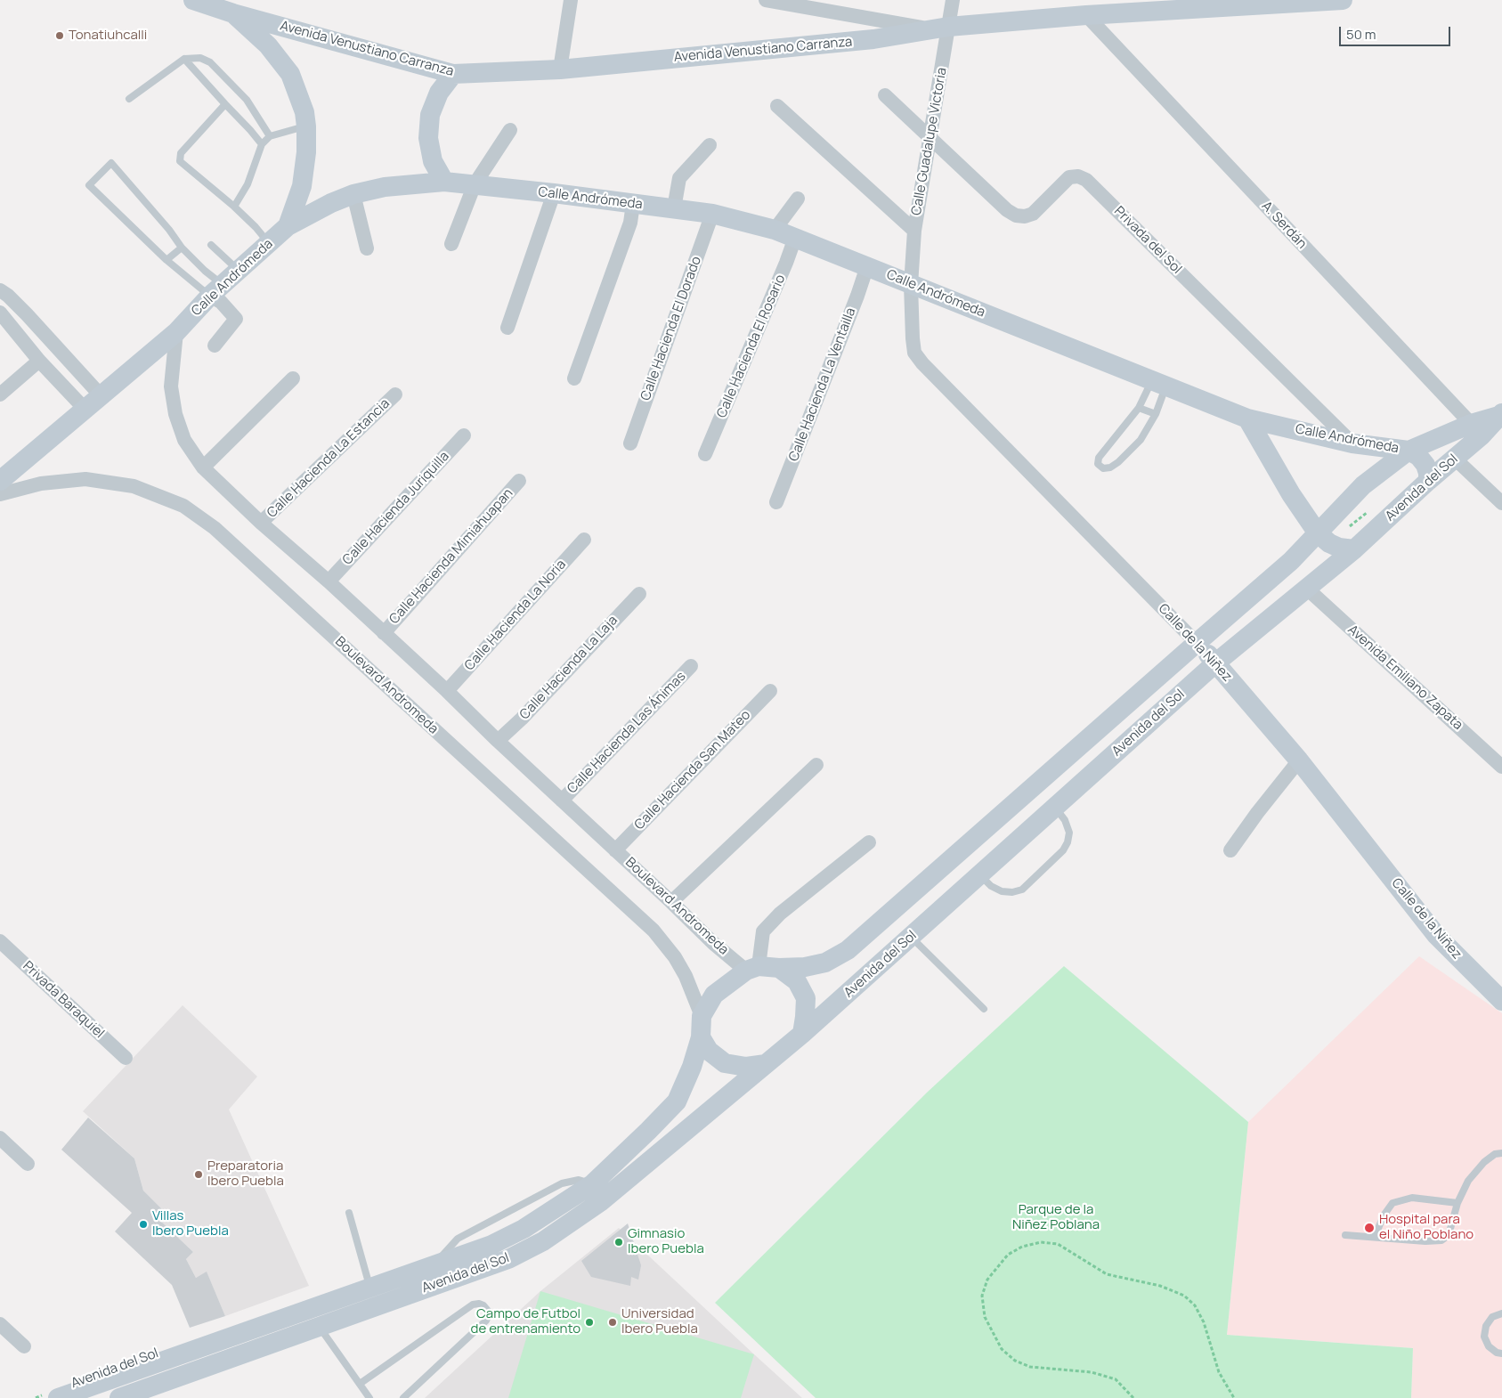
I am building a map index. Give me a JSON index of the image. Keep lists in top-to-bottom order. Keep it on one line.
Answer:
{"streets":{"main road":["Avenida Venustiano Carranza","Calle Andrómeda","Avenida del Sol","Calle de la Niñez"],"street":["Calle Guadalupe Victoria","A. Serdán","Privada del Sol","Calle Hacienda El Dorado","Calle Hacienda El Rosario","Calle Hacienda La Ventailla","Calle Hacienda La Estancia","Calle Hacienda Juriquilla","Calle Hacienda Mimiahuapan","Calle Hacienda La Noria","Calle Hacienda La Laja","Avenida Emiliano Zapata","Boulevard Andromeda","Calle Hacienda Las Ánimas","Calle Hacienda San Mateo","Privada Baraquiel"]},"crossings":[["Avenida Venustiano Carranza","Calle Guadalupe Victoria"],["Avenida Venustiano Carranza","A. Serdán"],["Calle Guadalupe Victoria","Calle Andrómeda"],["Calle Guadalupe Victoria","Privada del Sol"],["Calle Guadalupe Victoria","Calle de la Niñez"],["Calle Andrómeda","Privada del Sol"],["Calle Andrómeda","Calle Hacienda El Dorado"],["Calle Andrómeda","Calle Hacienda El Rosario"],["Calle Andrómeda","Calle Hacienda La Ventailla"],["Calle Andrómeda","Avenida del Sol"],["Calle Andrómeda","Calle de la Niñez"],["Calle Andrómeda","Boulevard Andromeda"],["A. Serdán","Avenida del Sol"],["Calle Hacienda La Estancia","Boulevard Andromeda"],["Avenida del Sol","Calle de la Niñez"],["Avenida del Sol","Avenida Emiliano Zapata"],["Avenida del Sol","Boulevard Andromeda"],["Calle Hacienda Juriquilla","Boulevard Andromeda"],["Calle Hacienda Mimiahuapan","Boulevard Andromeda"],["Calle Hacienda La Noria","Boulevard Andromeda"],["Calle Hacienda La Laja","Boulevard Andromeda"],["Boulevard Andromeda","Calle Hacienda Las Ánimas"],["Boulevard Andromeda","Calle Hacienda San Mateo"]],"parks":["Parque de la Niñez Poblana"],"places":["Tonatiuhcalli","Preparatoria Ibero Puebla","Villas Ibero Puebla","Hospital para el Niño Poblano","Gimnasio Ibero Puebla","Campo de Futbol de entrenamiento","Universidad Ibero Puebla"],"scale_bar":"50 m"}
